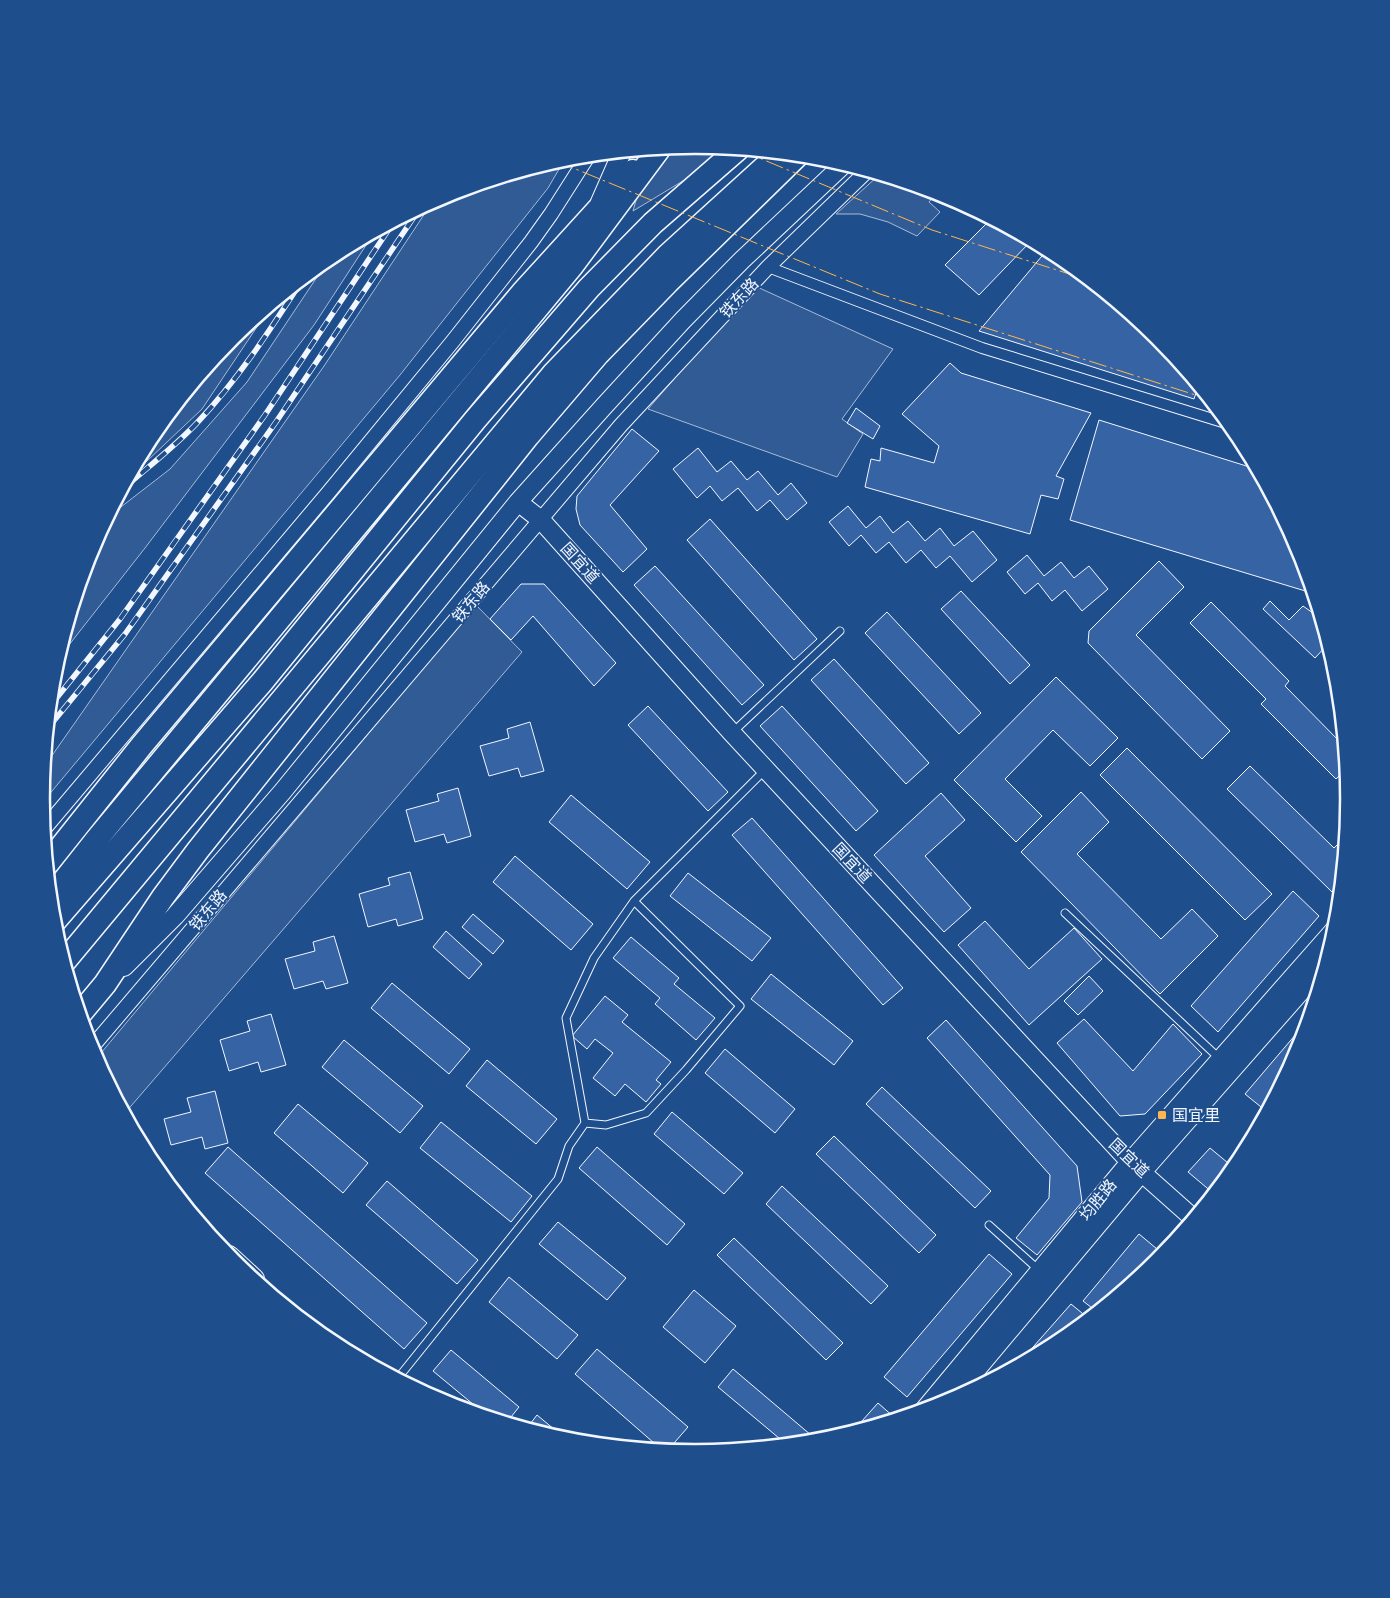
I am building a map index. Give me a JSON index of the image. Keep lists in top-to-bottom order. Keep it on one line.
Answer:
{"streets":{"main road":["铁东路"],"street":["国宜道","均胜路"]},"crossings":[["铁东路","国宜道"],["国宜道","均胜路"]],"places":{"transit":["国宜里"]}}
